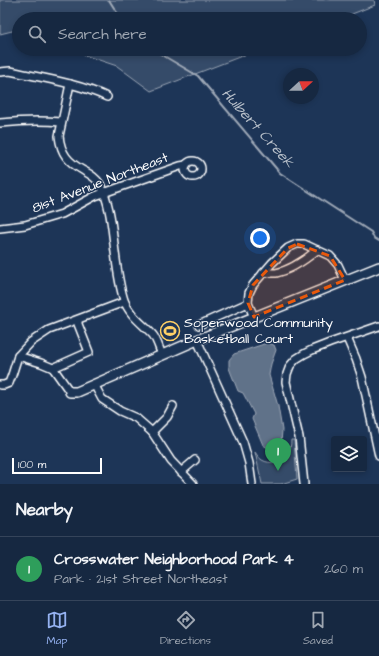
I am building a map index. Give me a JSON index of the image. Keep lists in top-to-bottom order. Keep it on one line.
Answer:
{"streets":{"street":["81st Avenue Northeast"]},"water":["Hulbert Creek"],"places":{"sports":["Soperwood Community Basketball Court"]},"scale_bar":"100 m","north":"right","page":{"search":"Search here","pins":"1","scale":"100 m","heading":"Nearby","list":[{"mark":"1","name":"Crosswater Neighborhood Park 4","note":"Park · 21st Street Northeast","value":"260 m"}],"nav":["Map","Directions","Saved"]}}
